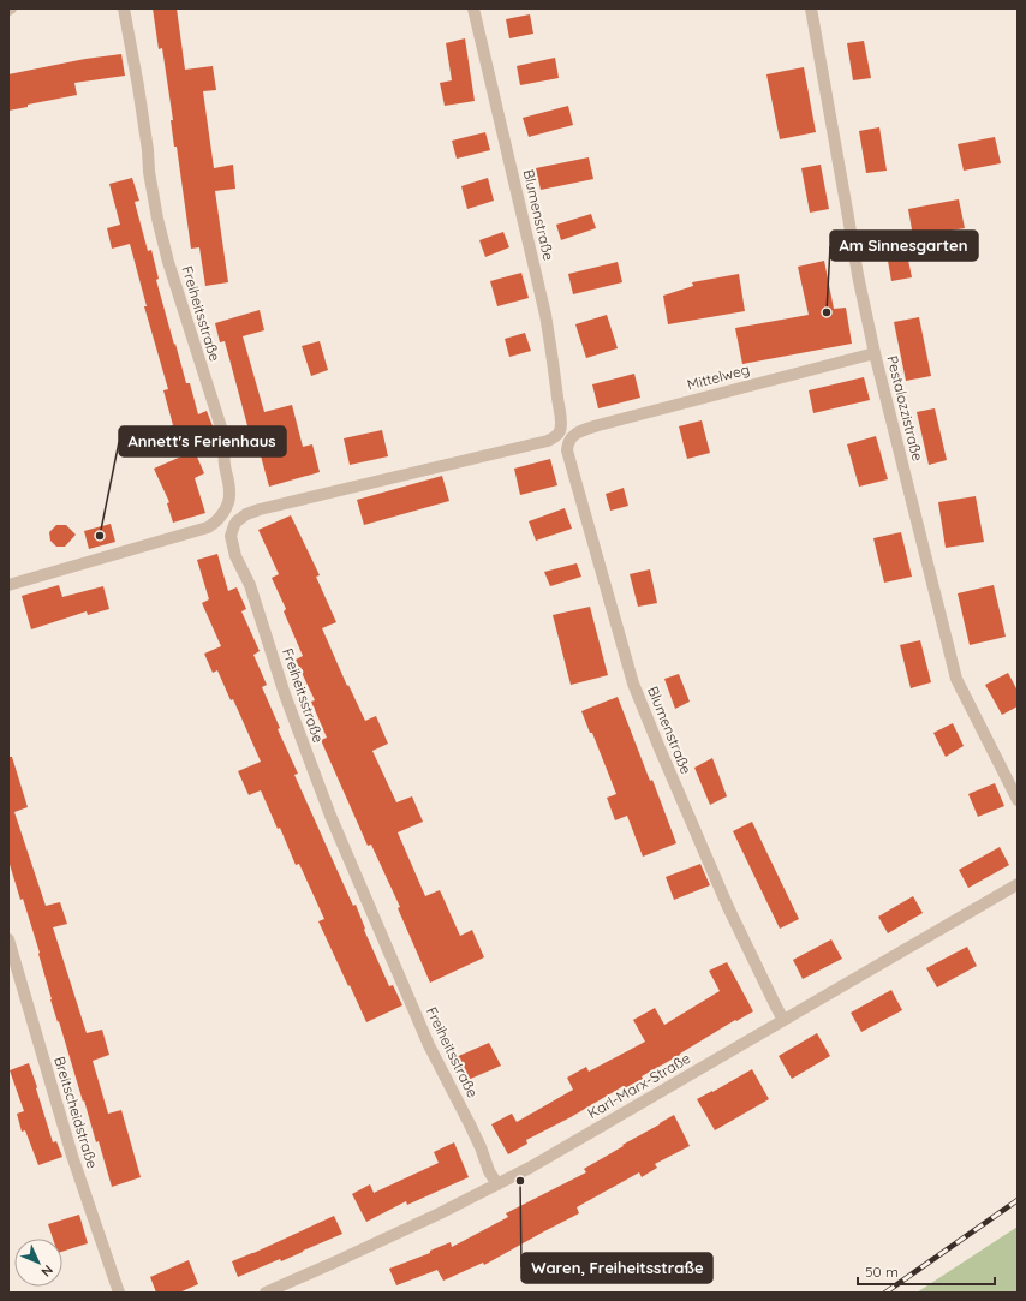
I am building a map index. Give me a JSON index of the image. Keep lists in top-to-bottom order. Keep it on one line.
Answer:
{"streets":{"street":["Blumenstraße","Freiheitsstraße","Mittelweg","Pestalozzistraße","Karl-Marx-Straße","Breitscheidstraße"]},"crossings":[["Blumenstraße","Freiheitsstraße"],["Blumenstraße","Mittelweg"],["Blumenstraße","Karl-Marx-Straße"],["Freiheitsstraße","Karl-Marx-Straße"],["Mittelweg","Pestalozzistraße"]],"places":["Am Sinnesgarten","Annett's Ferienhaus","Waren, Freiheitsstraße"],"scale_bar":"50 m","north":"bottom right"}
